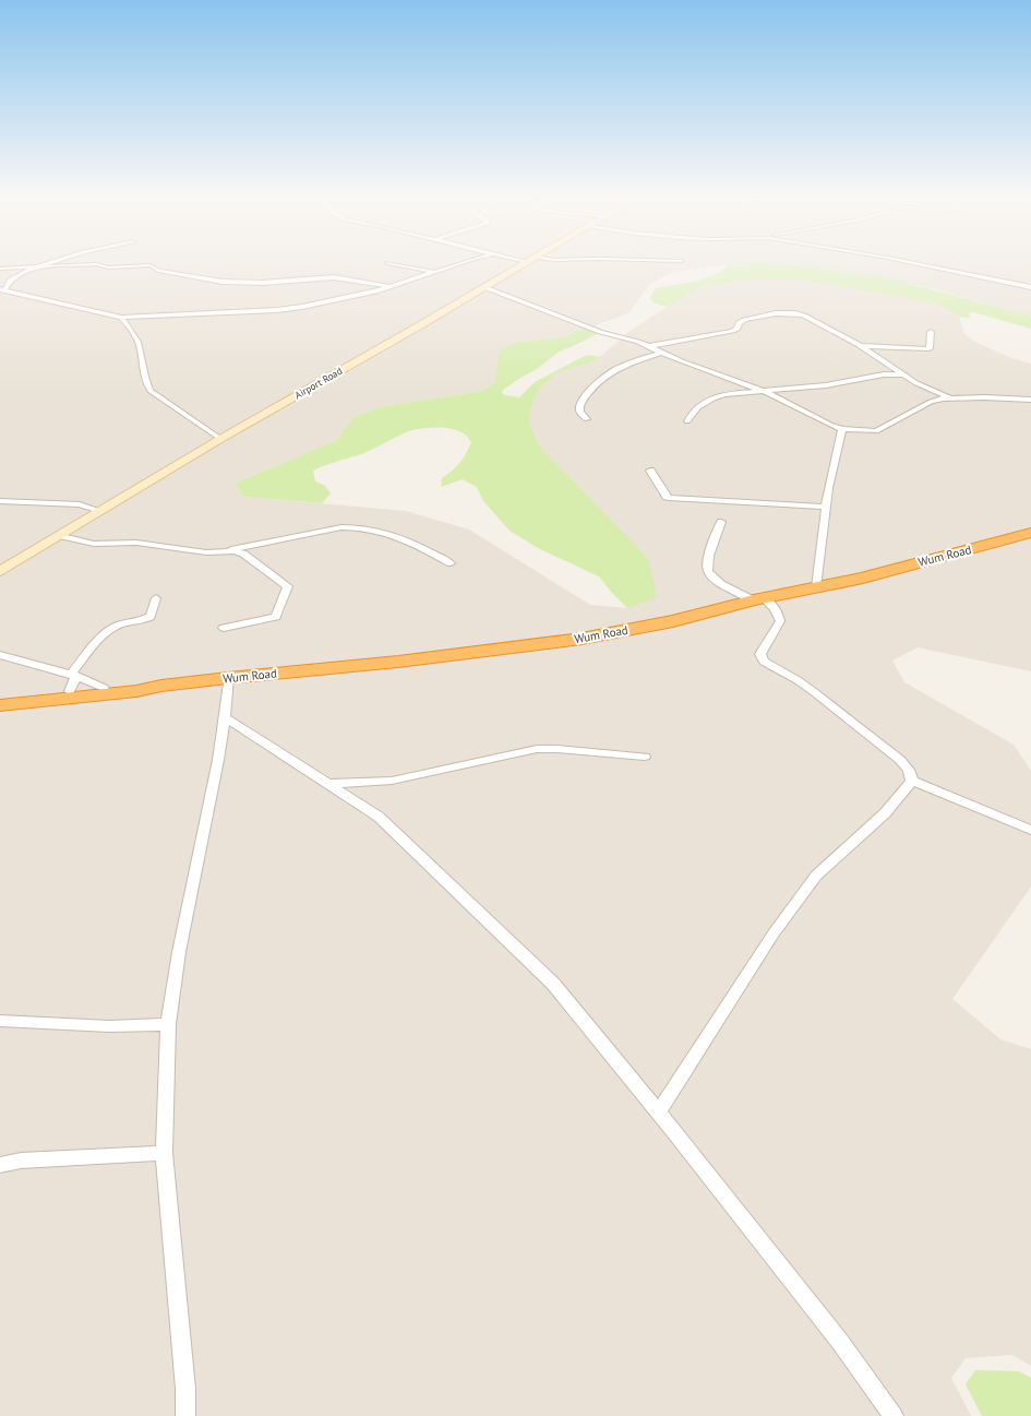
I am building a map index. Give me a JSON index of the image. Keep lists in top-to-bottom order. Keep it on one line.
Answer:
{"streets":{"highway":["Wum Road"],"main road":["Airport Road"]}}
